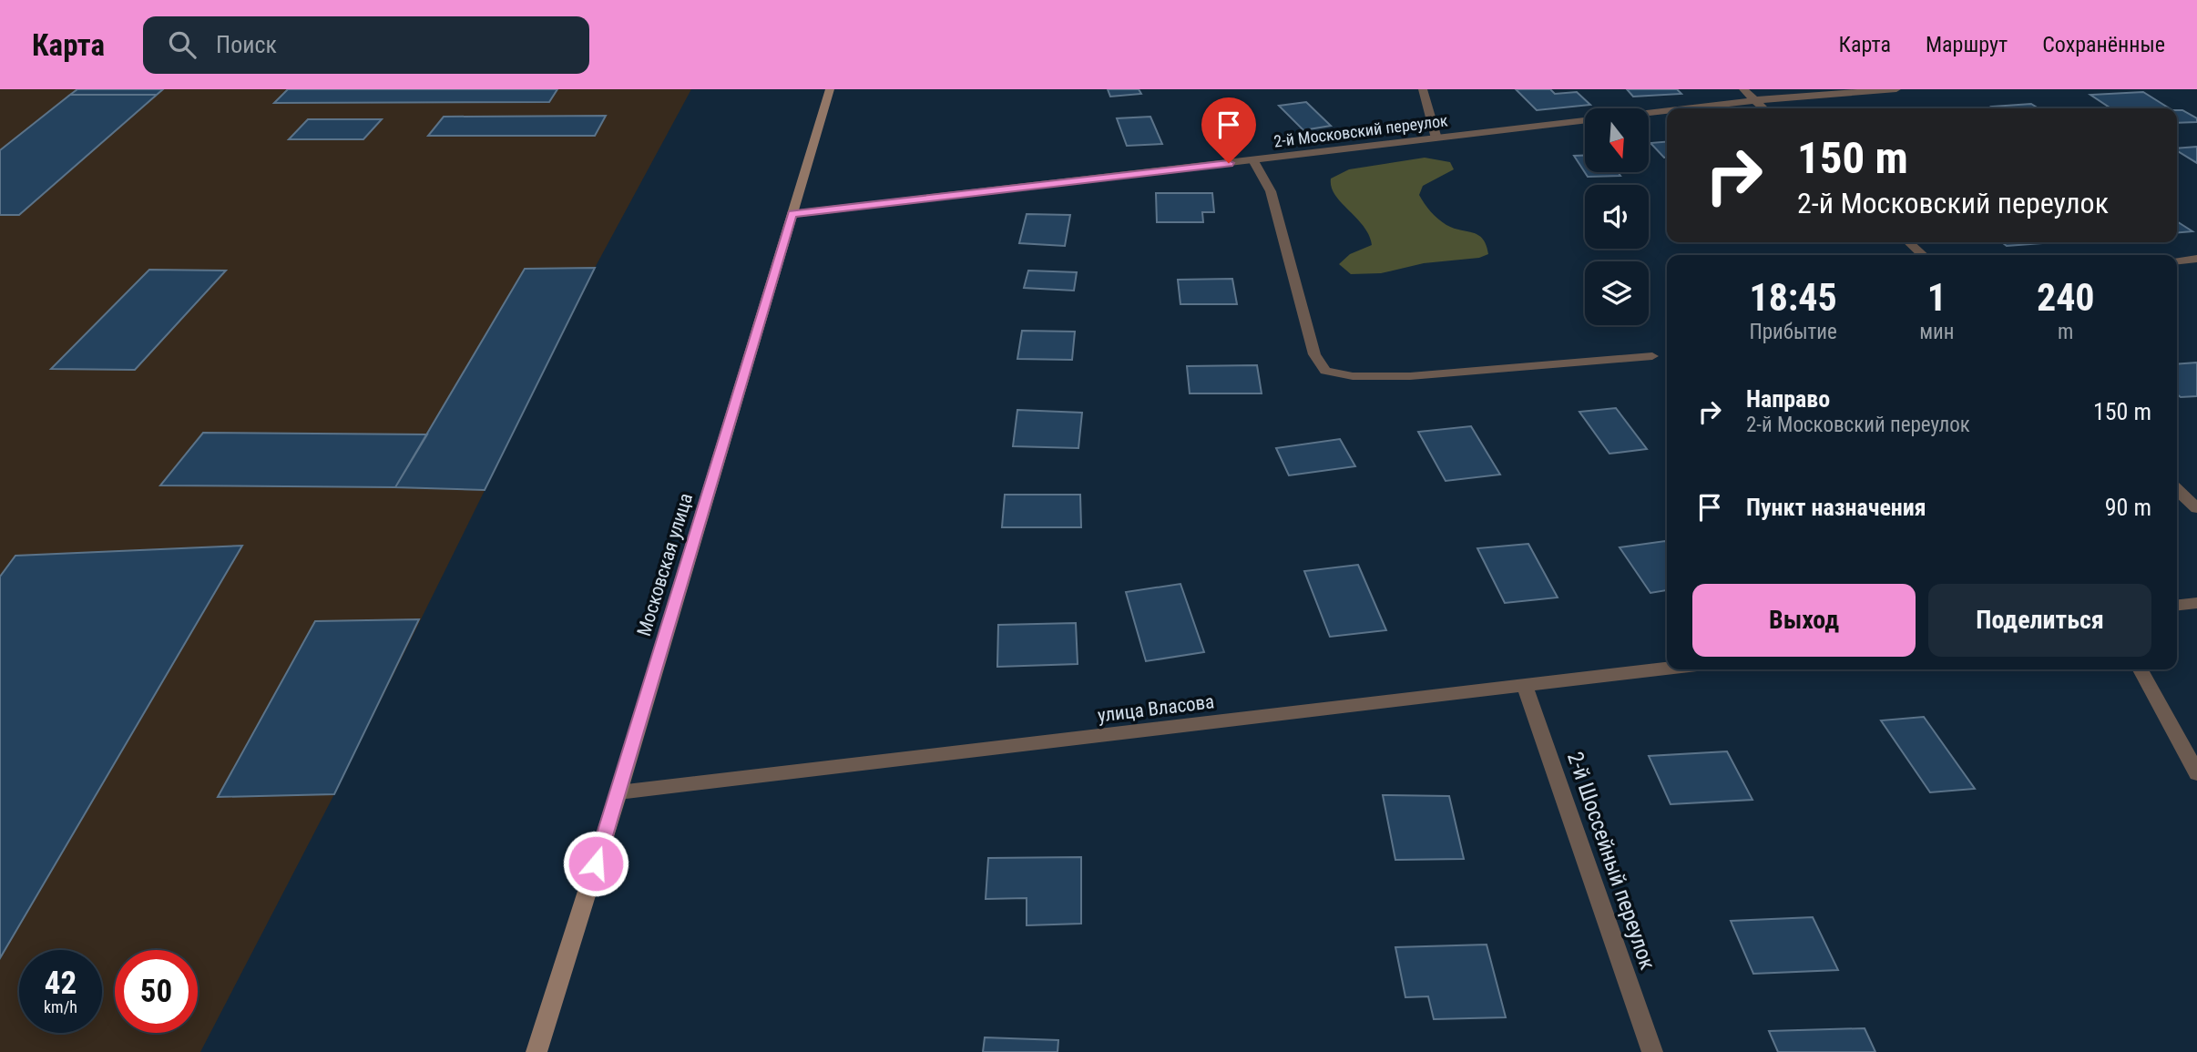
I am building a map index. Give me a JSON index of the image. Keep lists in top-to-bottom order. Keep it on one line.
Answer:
{"streets":{"main road":["Московская улица"],"street":["2-й Московский переулок","улица Власова","2-й Шоссейный переулок"]},"crossings":[["2-й Московский переулок","Московская улица"],["Московская улица","улица Власова"],["улица Власова","2-й Шоссейный переулок"]],"north":"bottom","page":{"header":"Карта","search":"Поиск","nav":["Карта","Маршрут","Сохранённые"],"turn":["150 m","2-й Московский переулок"],"eta":["18:45","Прибытие","1","мин","240","m"],"list":[{"name":"Направо","note":"2-й Московский переулок","value":"150 m"},{"name":"Пункт назначения","value":"90 m"}],"buttons":["Выход","Поделиться"],"speed":"42 km/h","limit":"50"}}
